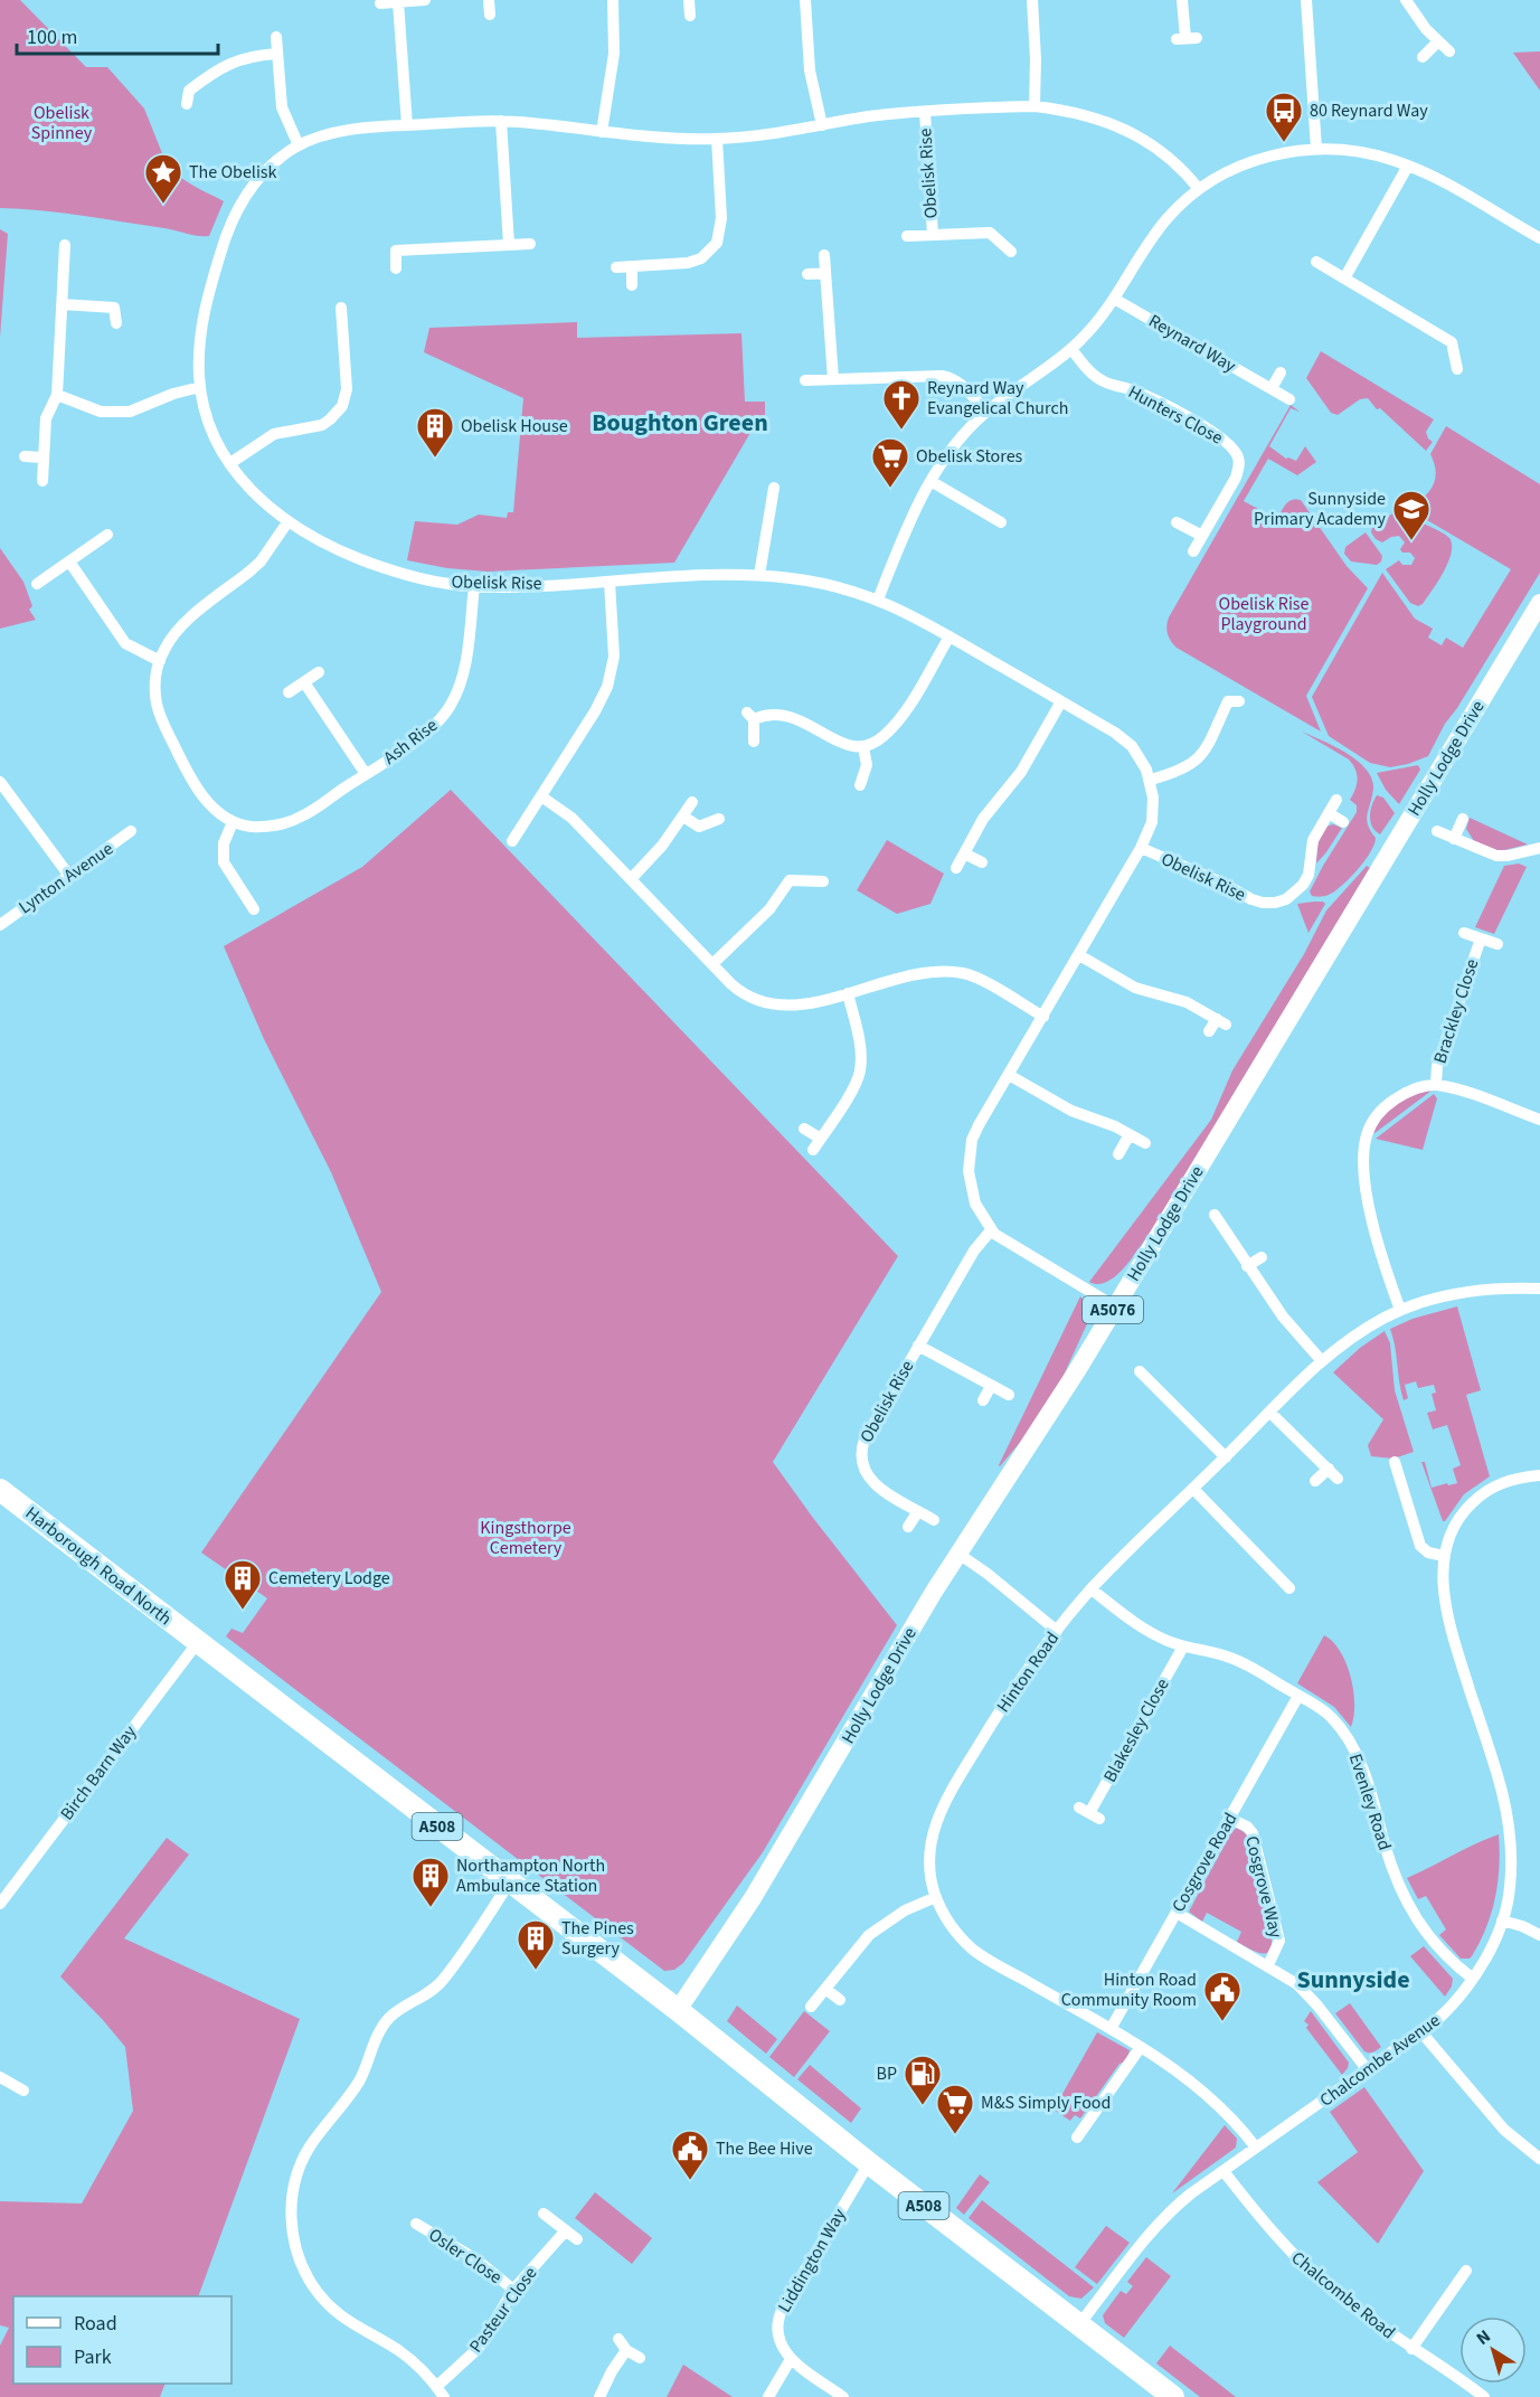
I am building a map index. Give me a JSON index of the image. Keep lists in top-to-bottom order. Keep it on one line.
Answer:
{"streets":{"highway":["Harborough Road North","A508"],"main road":["Holly Lodge Drive","A5076"],"street":["Obelisk Rise","Reynard Way","Hunters Close","Ash Rise","Lynton Avenue","Brackley Close","Hinton Road","Blakesley Close","Birch Barn Way","Evenley Road","Cosgrove Road","Cosgrove Way","Chalcombe Avenue","Osler Close","Liddington Way","Chalcombe Road","Pasteur Close"]},"crossings":[["Obelisk Rise","Ash Rise"],["Obelisk Rise","Holly Lodge Drive"],["Holly Lodge Drive","A508"],["Harborough Road North","Birch Barn Way"],["Harborough Road North","A508"],["Hinton Road","Evenley Road"],["Hinton Road","Cosgrove Road"],["Hinton Road","Chalcombe Avenue"],["Blakesley Close","Evenley Road"],["Birch Barn Way","A508"],["Evenley Road","Cosgrove Road"],["Evenley Road","Chalcombe Avenue"],["A508","Chalcombe Avenue"],["A508","Liddington Way"],["Cosgrove Road","Cosgrove Way"],["Cosgrove Way","Chalcombe Avenue"],["Chalcombe Avenue","Chalcombe Road"],["Osler Close","Pasteur Close"]],"districts":["Boughton Green","Sunnyside"],"parks":["Obelisk Spinney","Obelisk Rise Playground","Kingsthorpe Cemetery"],"places":{"bus stop":["80 Reynard Way"],"place":["The Obelisk"],"church":["Reynard Way Evangelical Church"],"building":["Obelisk House","Cemetery Lodge","Northampton North Ambulance Station","The Pines Surgery"],"supermarket":["Obelisk Stores","M&S Simply Food"],"school or university":["Sunnyside Primary Academy"],"public building":["Hinton Road Community Room","The Bee Hive"],"fuel station":["BP"]},"legend":["Road","Park"],"scale_bar":"100 m","north":"top left"}
